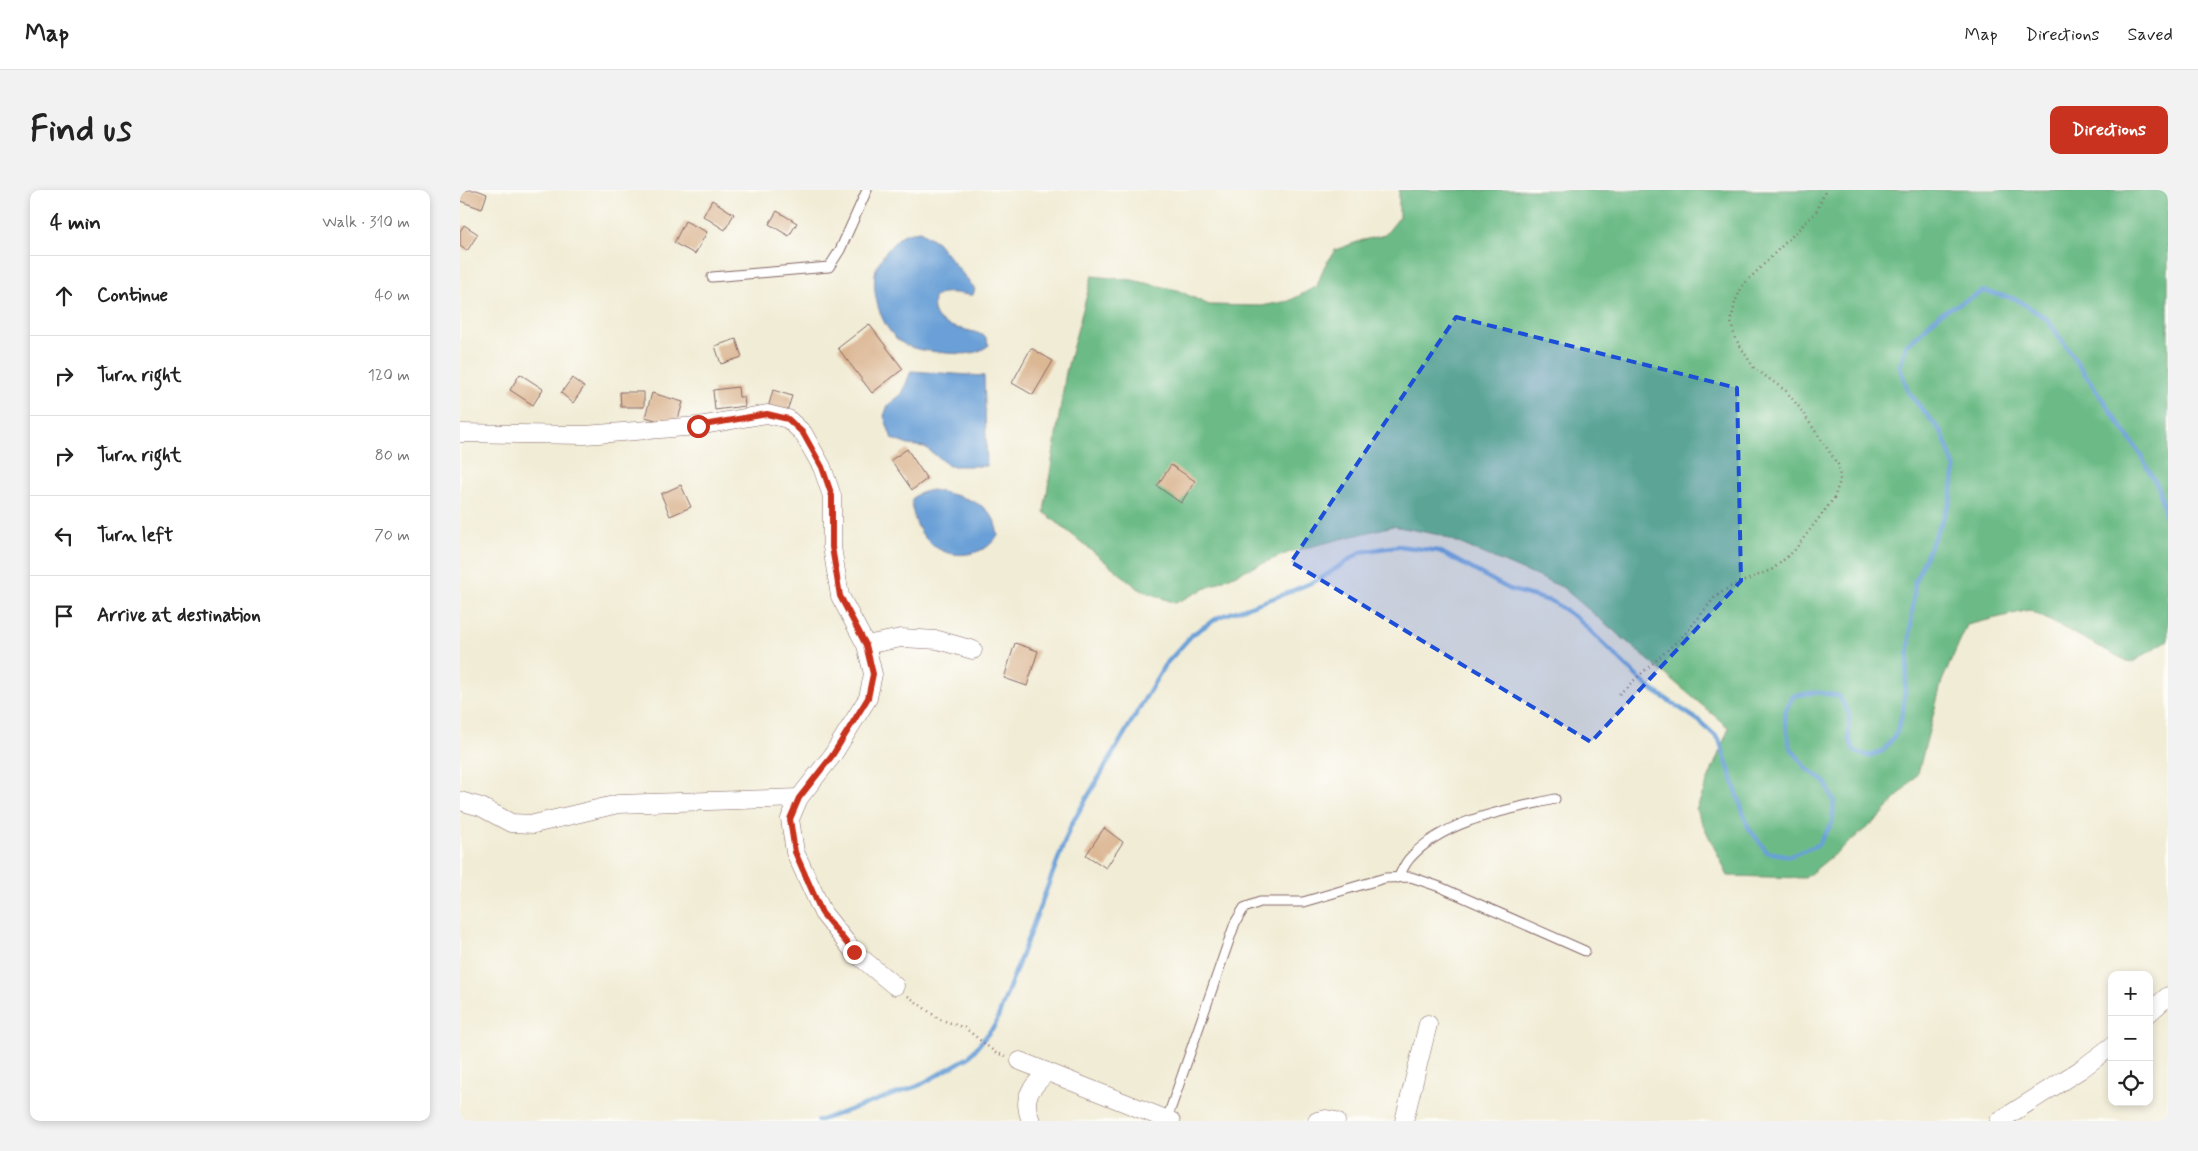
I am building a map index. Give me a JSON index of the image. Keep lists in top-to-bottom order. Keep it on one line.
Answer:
{"page":{"header":"Map","nav":["Map","Directions","Saved"],"buttons":"Directions","title":"Find us","heading":["4 min","Walk · 310 m"],"list":[["Continue","40 m"],["Turn right","120 m"],["Turn right","80 m"],["Turn left","70 m"],"Arrive at destination"],"map_buttons":["+","−"]}}
